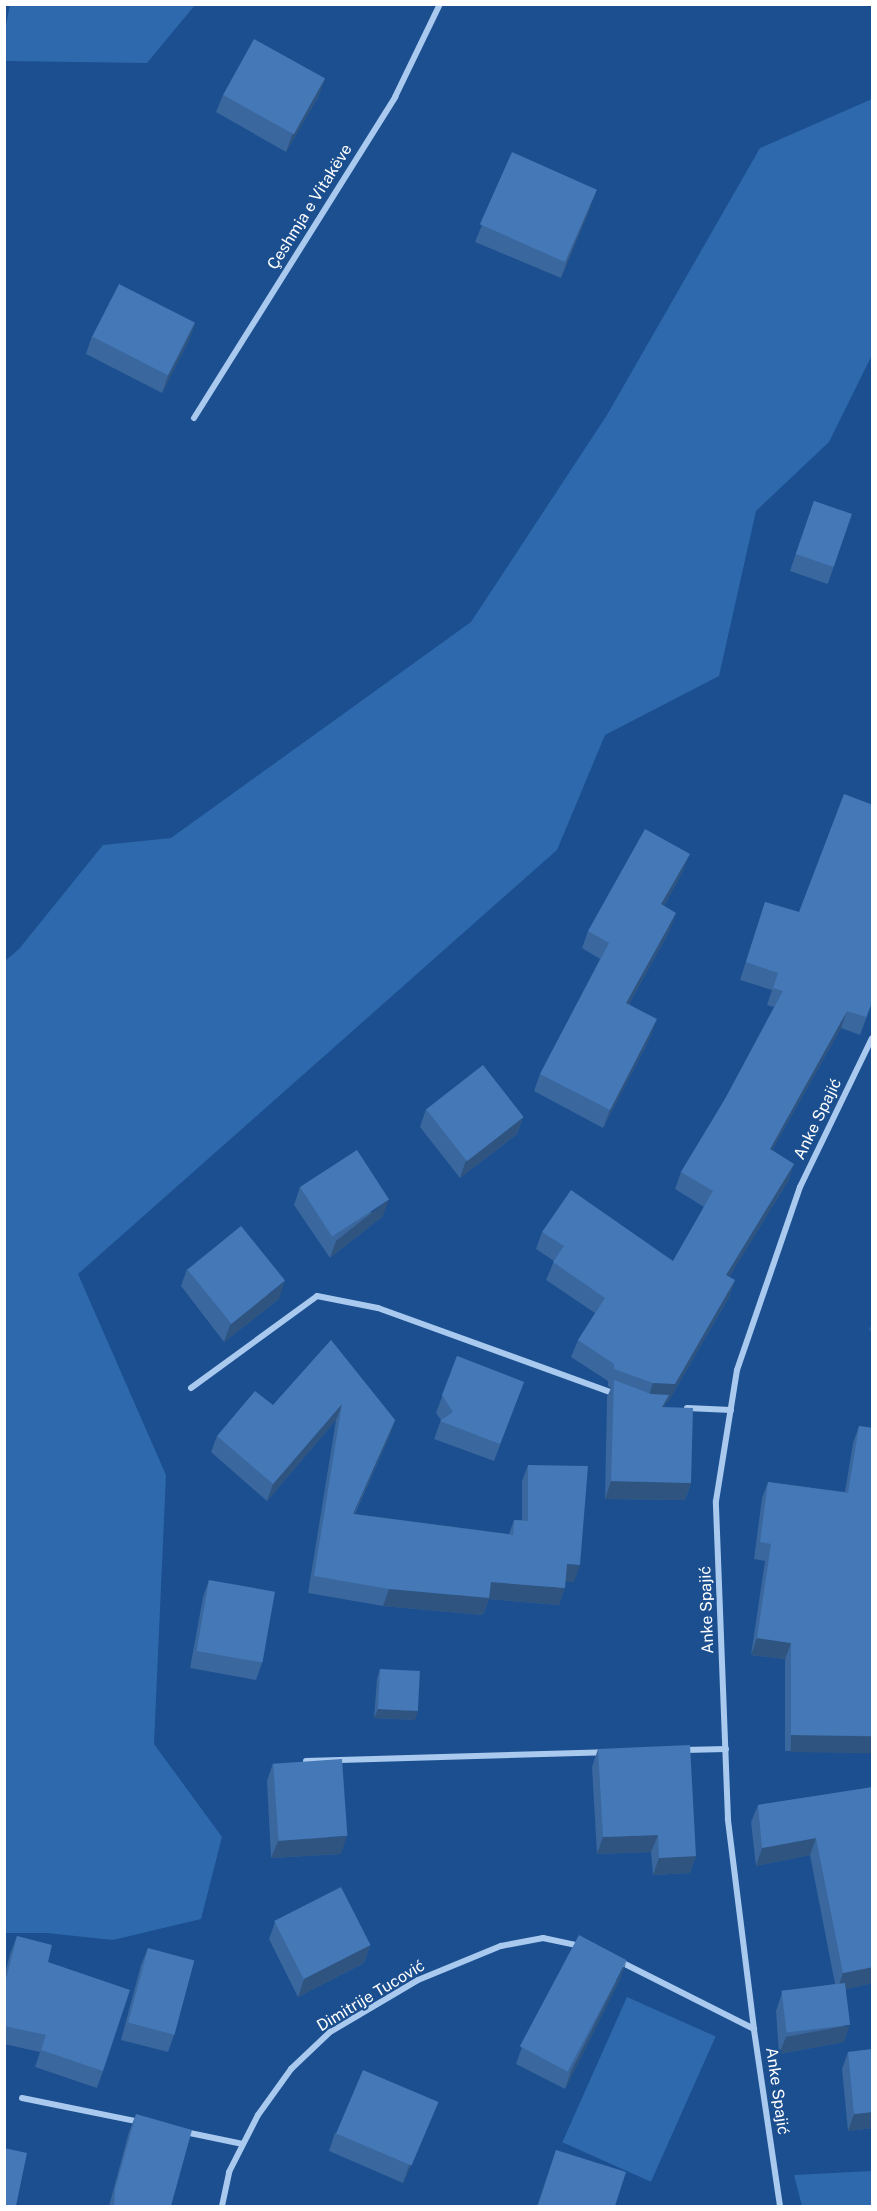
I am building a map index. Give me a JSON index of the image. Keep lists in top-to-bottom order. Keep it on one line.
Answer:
{"streets":{"street":["Çeshmja e Vitakëve","Anke Spajić","Dimitrije Tucović"]}}
